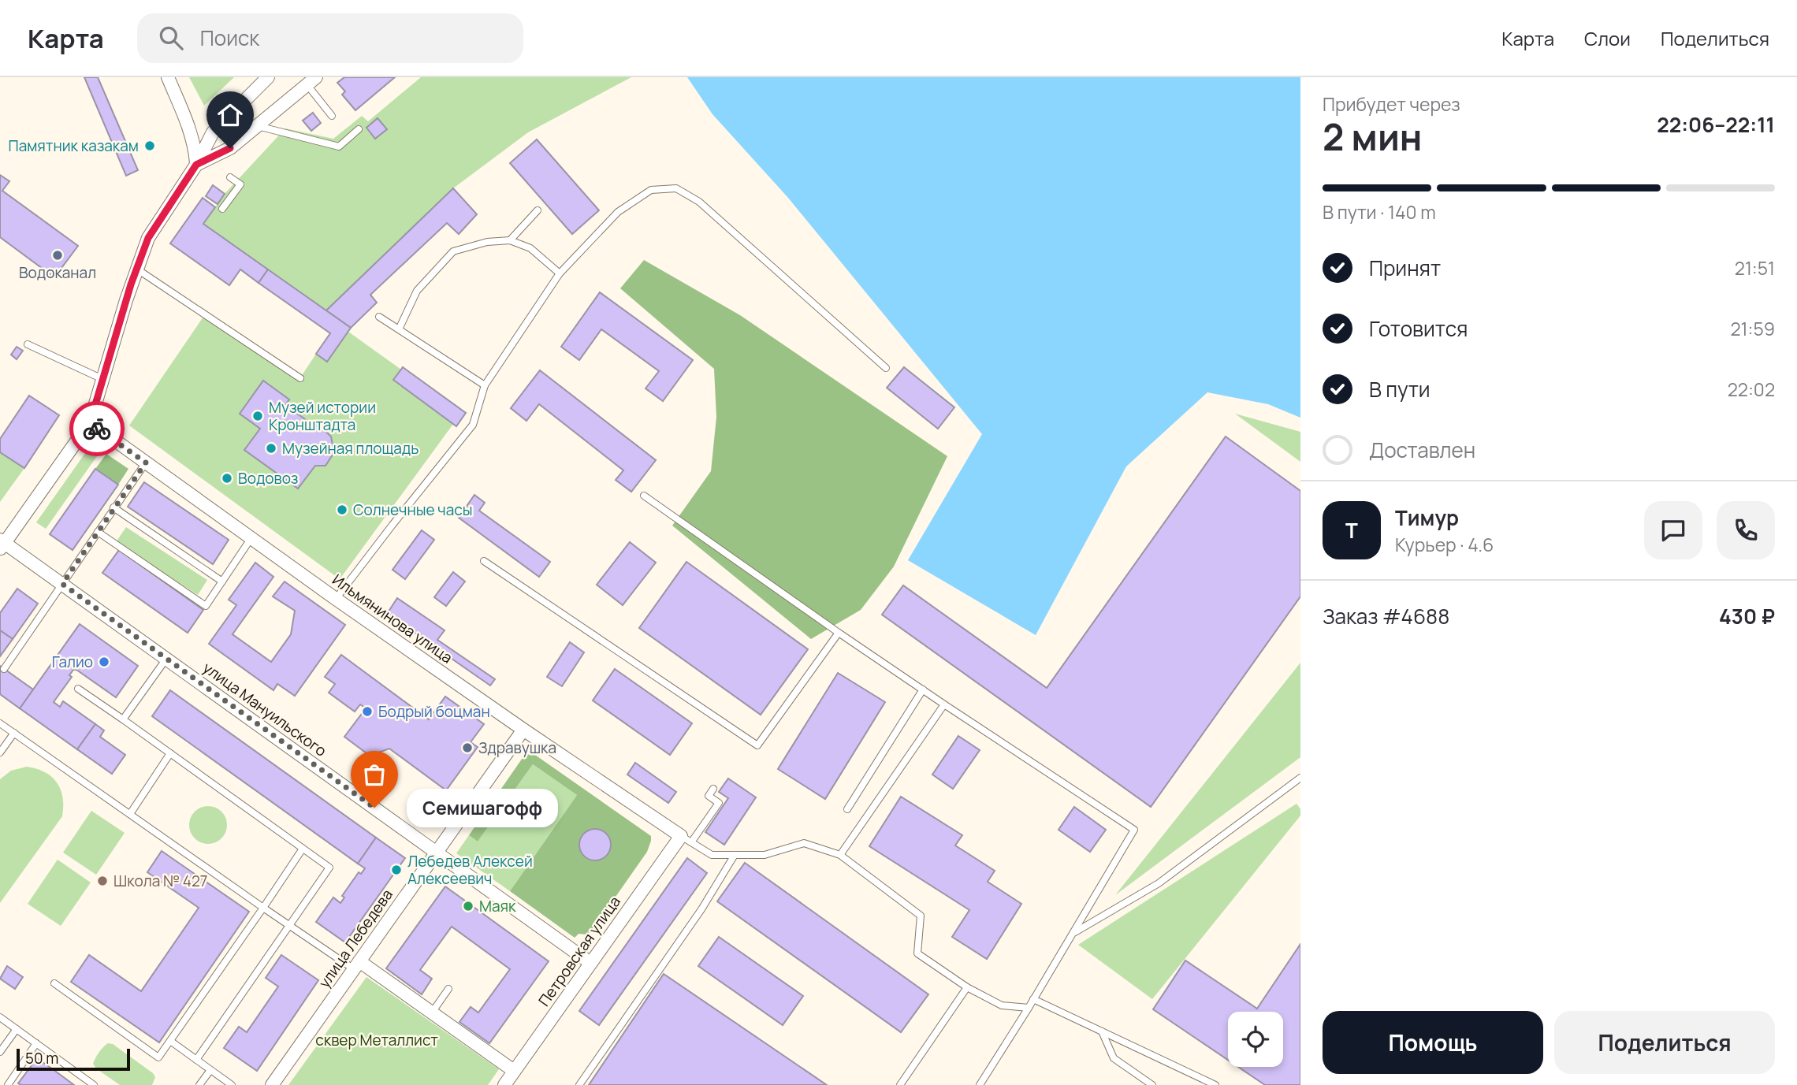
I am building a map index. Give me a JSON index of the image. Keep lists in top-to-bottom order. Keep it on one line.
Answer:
{"streets":{"street":["Ильмянинова улица","улица Мануильского","улица Лебедева","Петровская улица"]},"crossings":[["Ильмянинова улица","улица Лебедева"],["Ильмянинова улица","Петровская улица"],["улица Мануильского","улица Лебедева"],["улица Мануильского","Петровская улица"]],"parks":["сквер Металлист"],"places":["Памятник казакам","Водоканал","Музей истории Кронштадта","Музейная площадь","Водовоз","Солнечные часы","Галио","Бодрый боцман","Здравушка","Семишагофф","Лебедев Алексей Алексеевич","Школа № 427","Маяк"],"scale_bar":"50 m","page":{"header":"Карта","search":"Поиск","nav":["Карта","Слои","Поделиться"],"heading":["2 мин","Прибудет через","22:06–22:11"],"panel":["Тимур","Курьер · 4.6","Заказ #4688","430 ₽"],"bar":"В пути · 140 m","list":[["Принят","21:51"],["Готовится","21:59"],["В пути","22:02"],"Доставлен"],"round":"Т","bubble":"Семишагофф","buttons":["Помощь","Поделиться"],"scale":"50 m"}}
